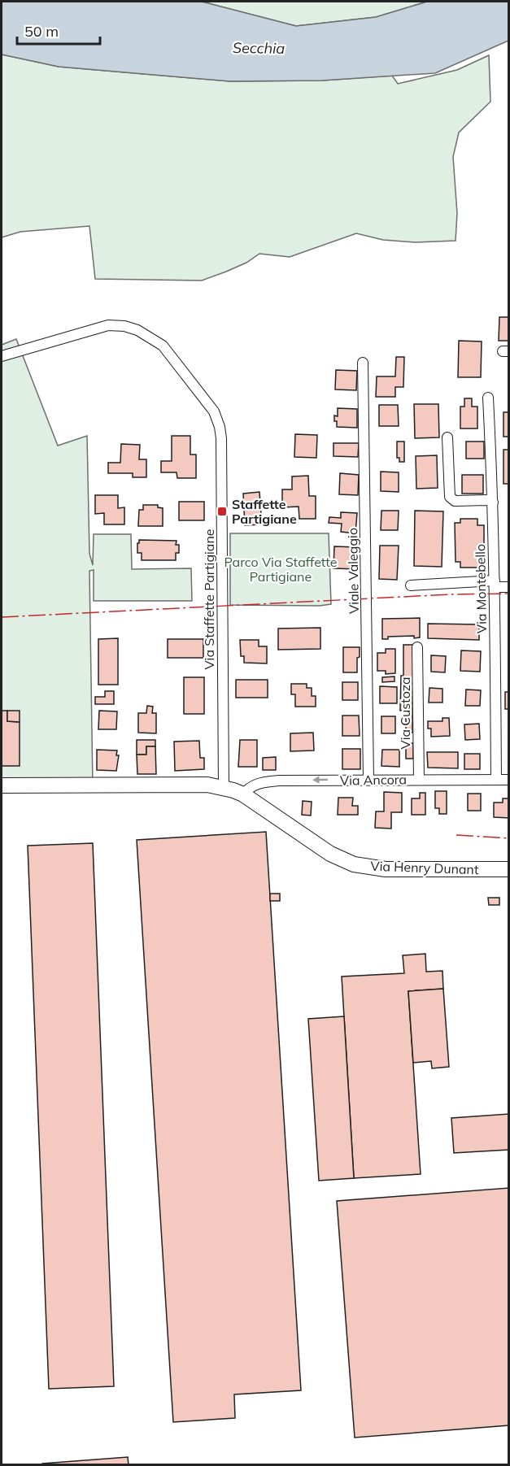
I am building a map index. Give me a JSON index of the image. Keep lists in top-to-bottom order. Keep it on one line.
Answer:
{"streets":{"main road":["Via Henry Dunant"],"street":["Viale Valeggio","Via Montebello","Via Staffette Partigiane","Via Custoza","Via Ancora"]},"crossings":[["Viale Valeggio","Via Ancora"],["Via Montebello","Via Ancora"],["Via Staffette Partigiane","Via Henry Dunant"],["Via Custoza","Via Ancora"],["Via Ancora","Via Henry Dunant"]],"one_way":["Via Ancora"],"water":["Secchia"],"parks":["Parco Via Staffette Partigiane"],"places":{"transit":["Staffette Partigiane"]},"scale_bar":"50 m"}
